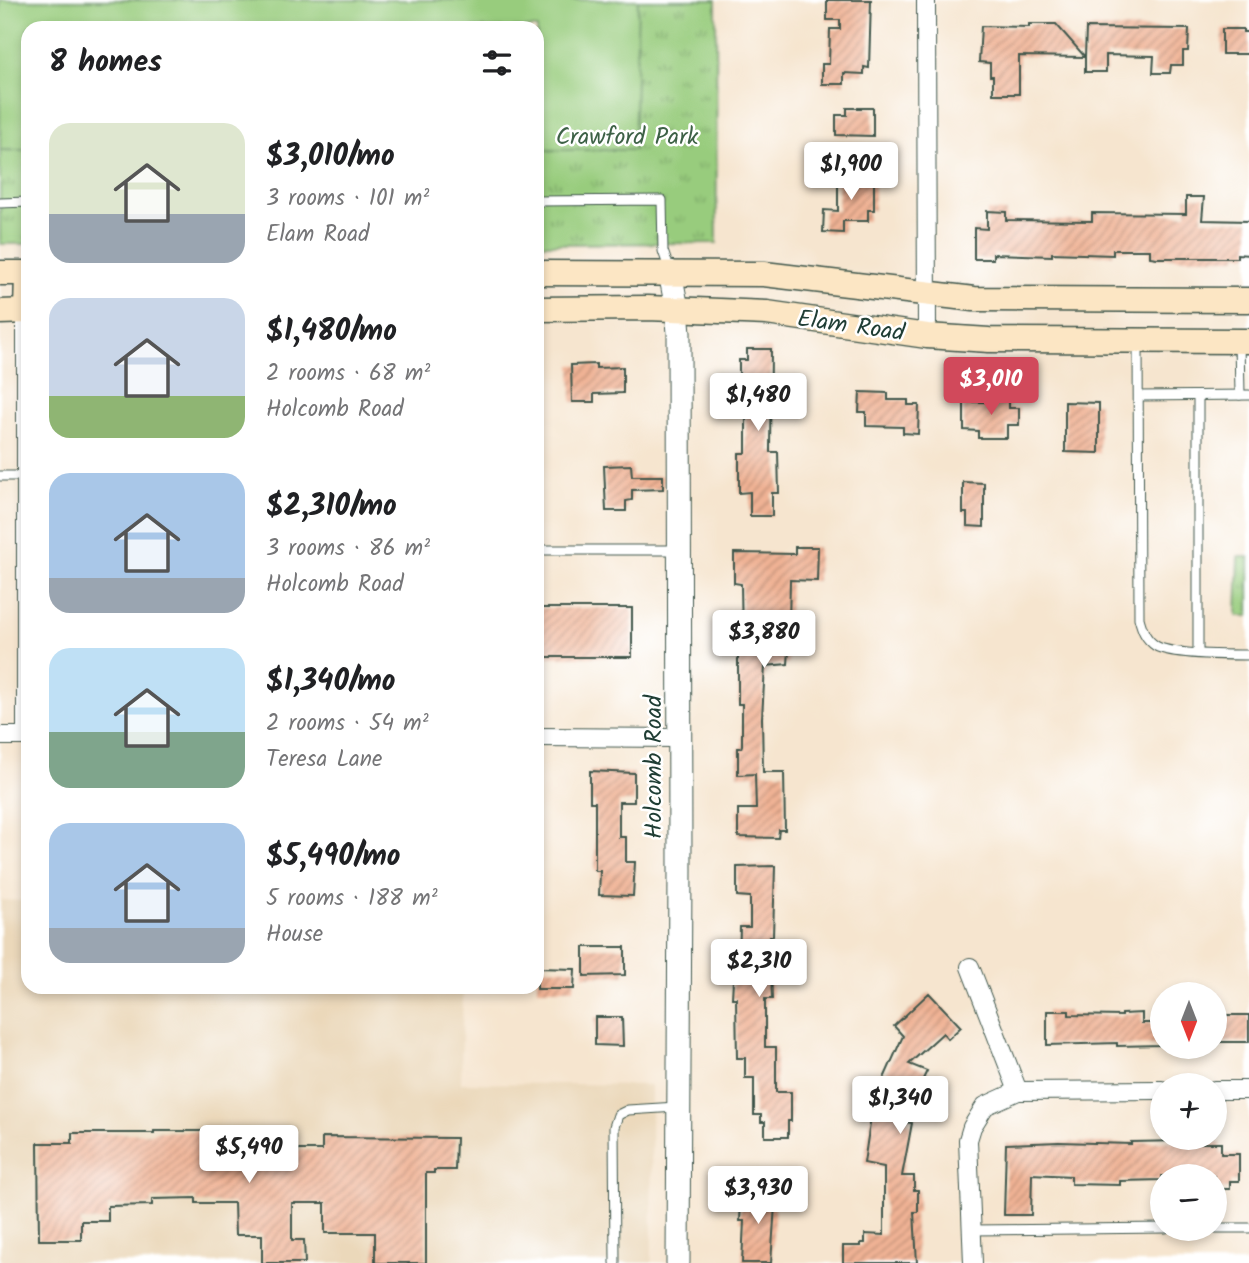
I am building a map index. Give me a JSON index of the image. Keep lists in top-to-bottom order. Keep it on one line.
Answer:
{"streets":{"main road":["Elam Road"],"street":["Holcomb Road"]},"crossings":[["Elam Road","Holcomb Road"]],"parks":["Crawford Park"],"north":"bottom","page":{"heading":"8 homes","list":[{"name":"$3,010/mo","note":"3 rooms · 101 m² · Elam Road"},{"name":"$1,480/mo","note":"2 rooms · 68 m² · Holcomb Road"},{"name":"$2,310/mo","note":"3 rooms · 86 m² · Holcomb Road"},{"name":"$1,340/mo","note":"2 rooms · 54 m² · Teresa Lane"},{"name":"$5,490/mo","note":"5 rooms · 188 m² · House"}],"price":["$1,900","$3,010","$1,480","$3,880","$2,310","$1,340","$5,490","$3,930"],"map_buttons":["+","−"]}}
